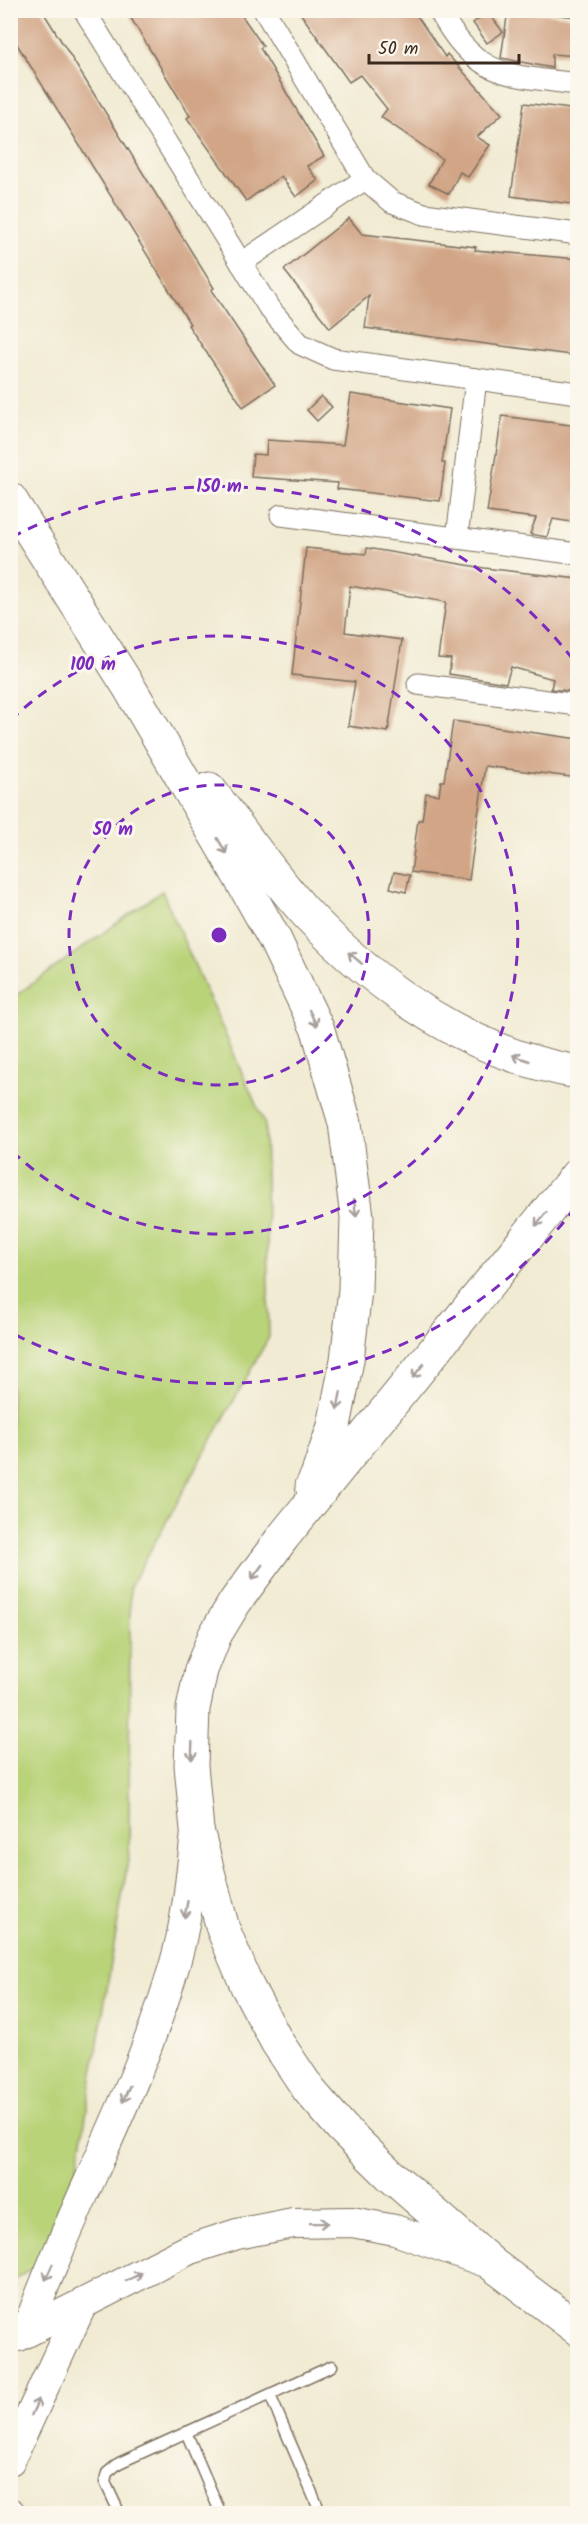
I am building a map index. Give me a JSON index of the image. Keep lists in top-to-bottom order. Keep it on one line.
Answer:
{"scale_bar":"50 m","rings":["150 m","100 m","50 m"]}
